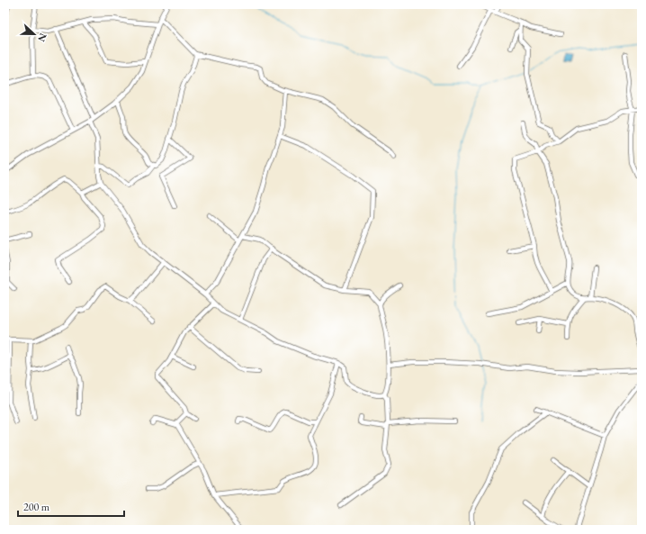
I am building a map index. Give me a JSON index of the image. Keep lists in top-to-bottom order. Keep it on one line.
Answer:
{"scale_bar":"200 m","north":"right"}
